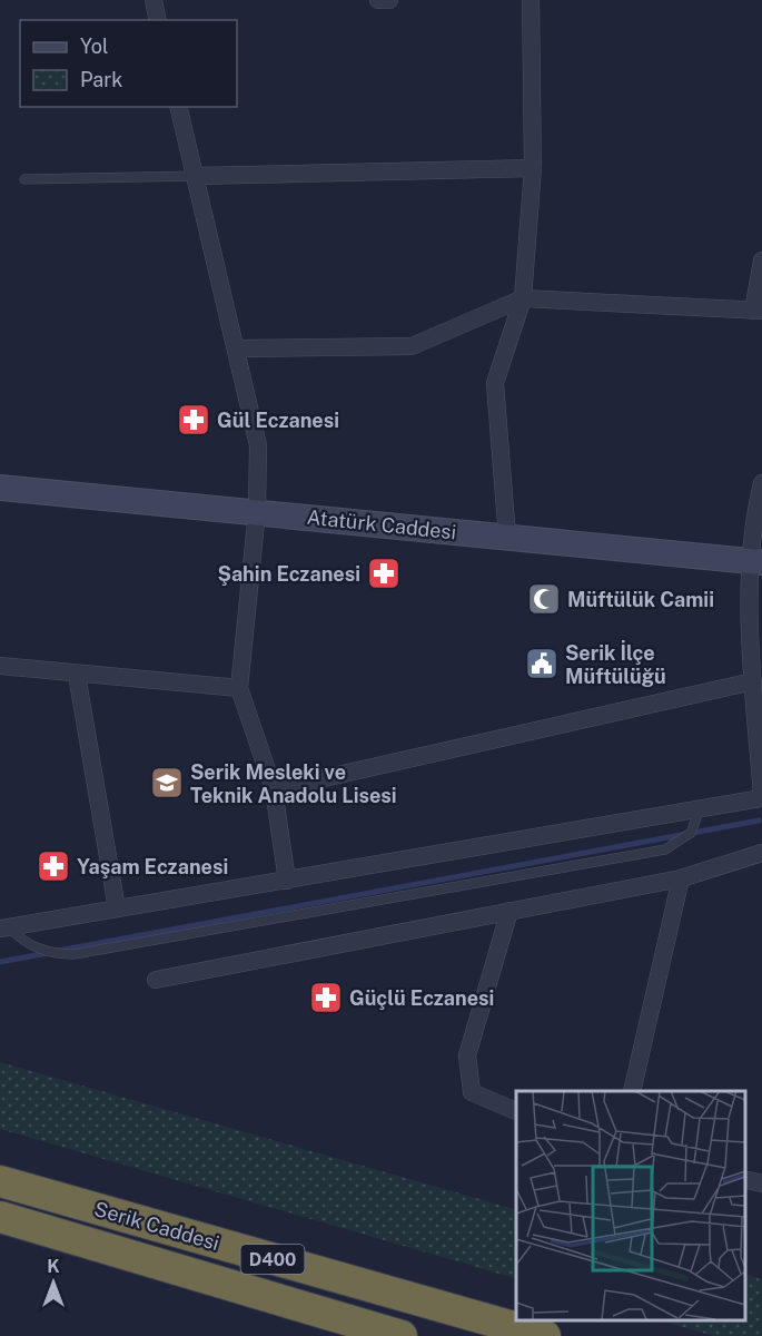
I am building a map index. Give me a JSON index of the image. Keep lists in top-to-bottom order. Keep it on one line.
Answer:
{"streets":{"highway":["Serik Caddesi","D400"],"main road":["Atatürk Caddesi"]},"places":{"pharmacy":["Gül Eczanesi","Şahin Eczanesi","Yaşam Eczanesi","Güçlü Eczanesi"],"mosque":["Müftülük Camii"],"public building":["Serik İlçe Müftülüğü"],"school or university":["Serik Mesleki ve Teknik Anadolu Lisesi"]},"legend":["Yol","Park"],"north":"top"}
